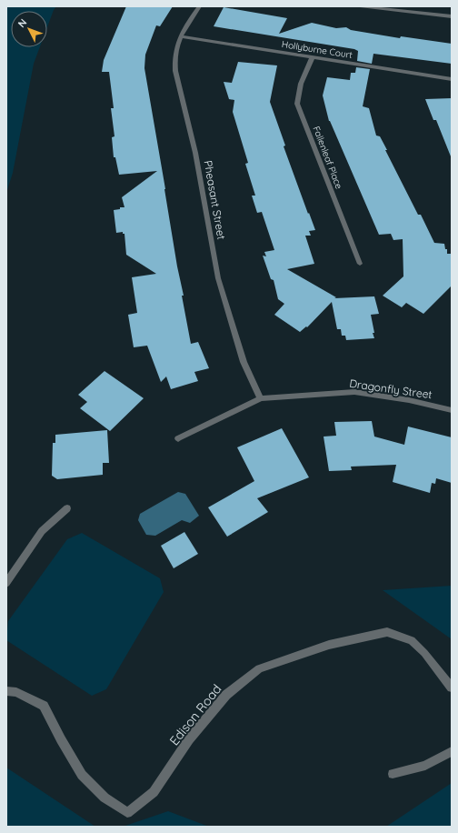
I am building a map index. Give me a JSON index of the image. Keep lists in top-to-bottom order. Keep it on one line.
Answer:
{"streets":{"street":["Hollyburne Court","Fallenleaf Place","Pheasant Street","Dragonfly Street","Edison Road"]},"crossings":[["Hollyburne Court","Fallenleaf Place"],["Hollyburne Court","Pheasant Street"],["Pheasant Street","Dragonfly Street"]],"north":"top left"}
